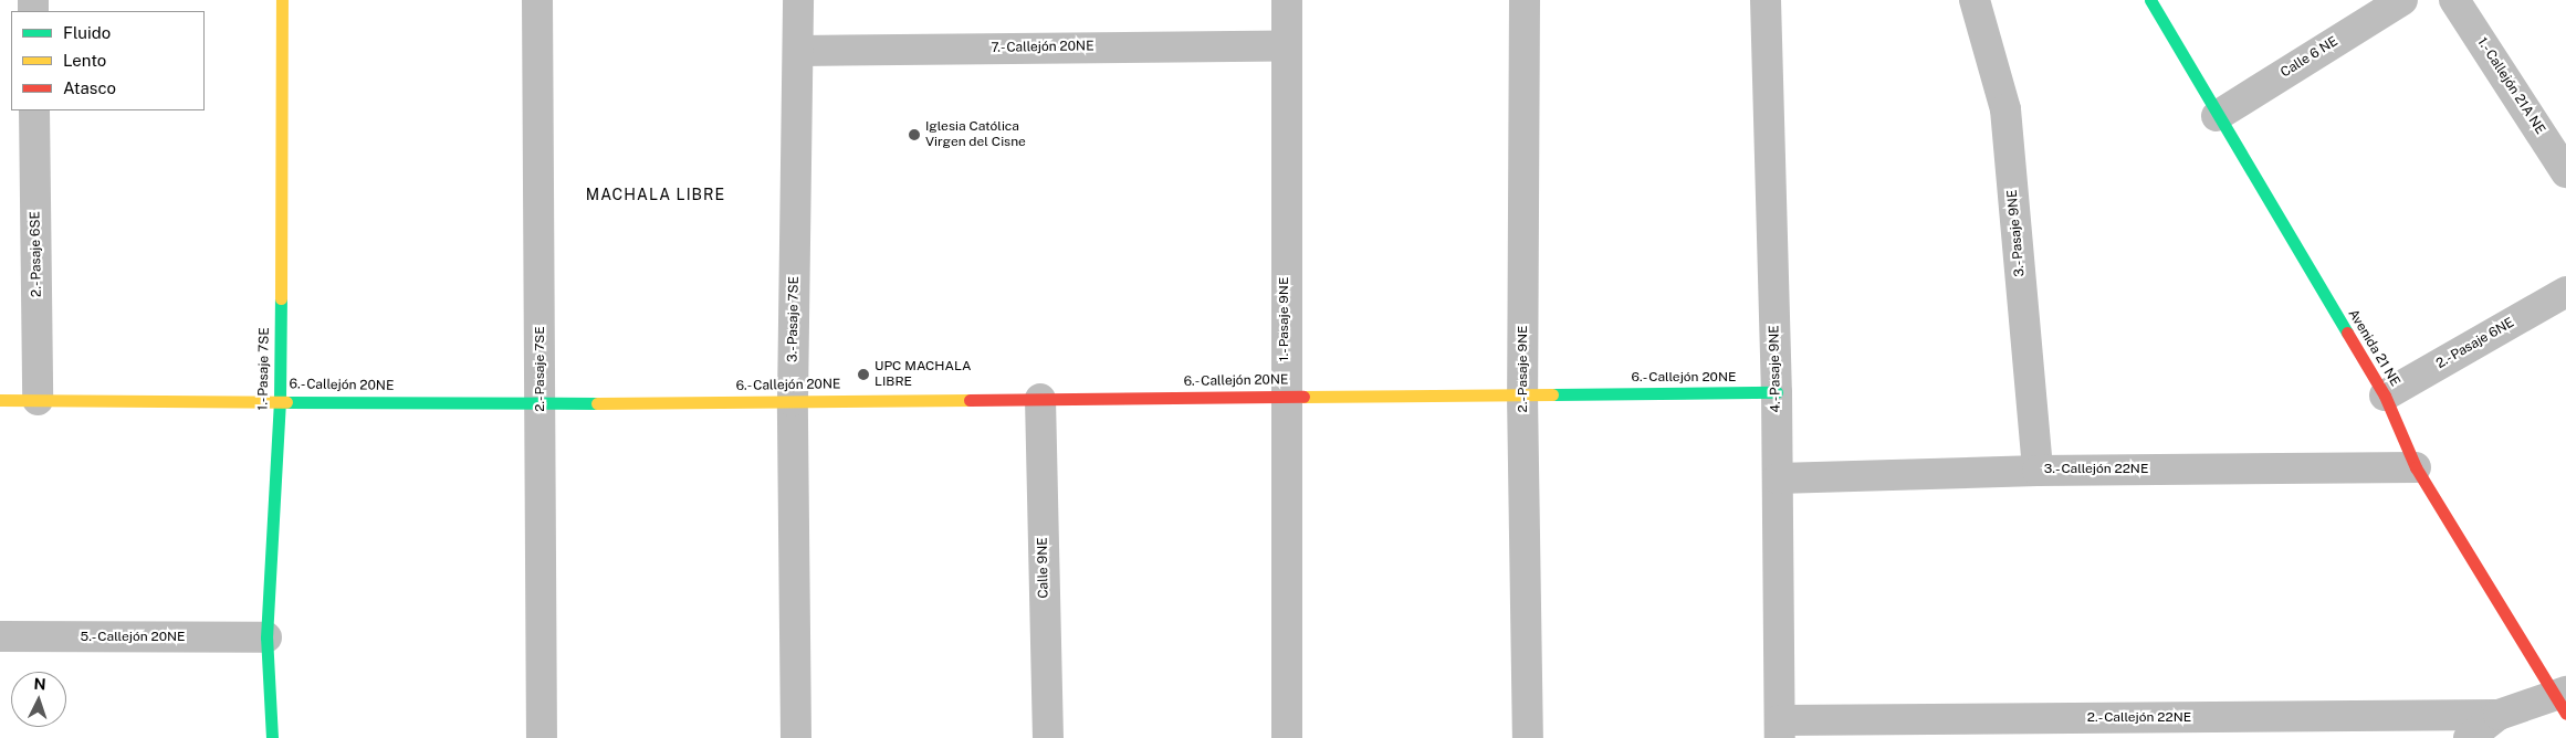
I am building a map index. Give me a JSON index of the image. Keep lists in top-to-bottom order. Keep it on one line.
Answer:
{"streets":{"street":["7.- Callejón 20NE","Calle 6 NE","1.- Callejón 21A NE","3.- Pasaje 9NE","2.- Pasaje 6SE","3.- Pasaje 7SE","1.- Pasaje 9NE","2.- Pasaje 6NE","Avenida 21 NE","1.- Pasaje 7SE","2.- Pasaje 7SE","2.- Pasaje 9NE","4.- Pasaje 9NE","6.- Callejón 20NE","3.- Callejón 22NE","Calle 9NE","5.- Callejón 20NE","2.- Callejón 22NE"]},"crossings":[["7.- Callejón 20NE","3.- Pasaje 7SE"],["7.- Callejón 20NE","1.- Pasaje 9NE"],["Calle 6 NE","Avenida 21 NE"],["3.- Pasaje 9NE","3.- Callejón 22NE"],["2.- Pasaje 6SE","6.- Callejón 20NE"],["3.- Pasaje 7SE","6.- Callejón 20NE"],["1.- Pasaje 9NE","6.- Callejón 20NE"],["2.- Pasaje 6NE","Avenida 21 NE"],["Avenida 21 NE","3.- Callejón 22NE"],["1.- Pasaje 7SE","6.- Callejón 20NE"],["1.- Pasaje 7SE","5.- Callejón 20NE"],["2.- Pasaje 7SE","6.- Callejón 20NE"],["2.- Pasaje 9NE","6.- Callejón 20NE"],["4.- Pasaje 9NE","6.- Callejón 20NE"],["4.- Pasaje 9NE","3.- Callejón 22NE"],["4.- Pasaje 9NE","2.- Callejón 22NE"],["6.- Callejón 20NE","Calle 9NE"]],"districts":["MACHALA LIBRE"],"places":["Iglesia Católica Virgen del Cisne","UPC MACHALA LIBRE"],"legend":["Fluido","Lento","Atasco"],"north":"top"}
